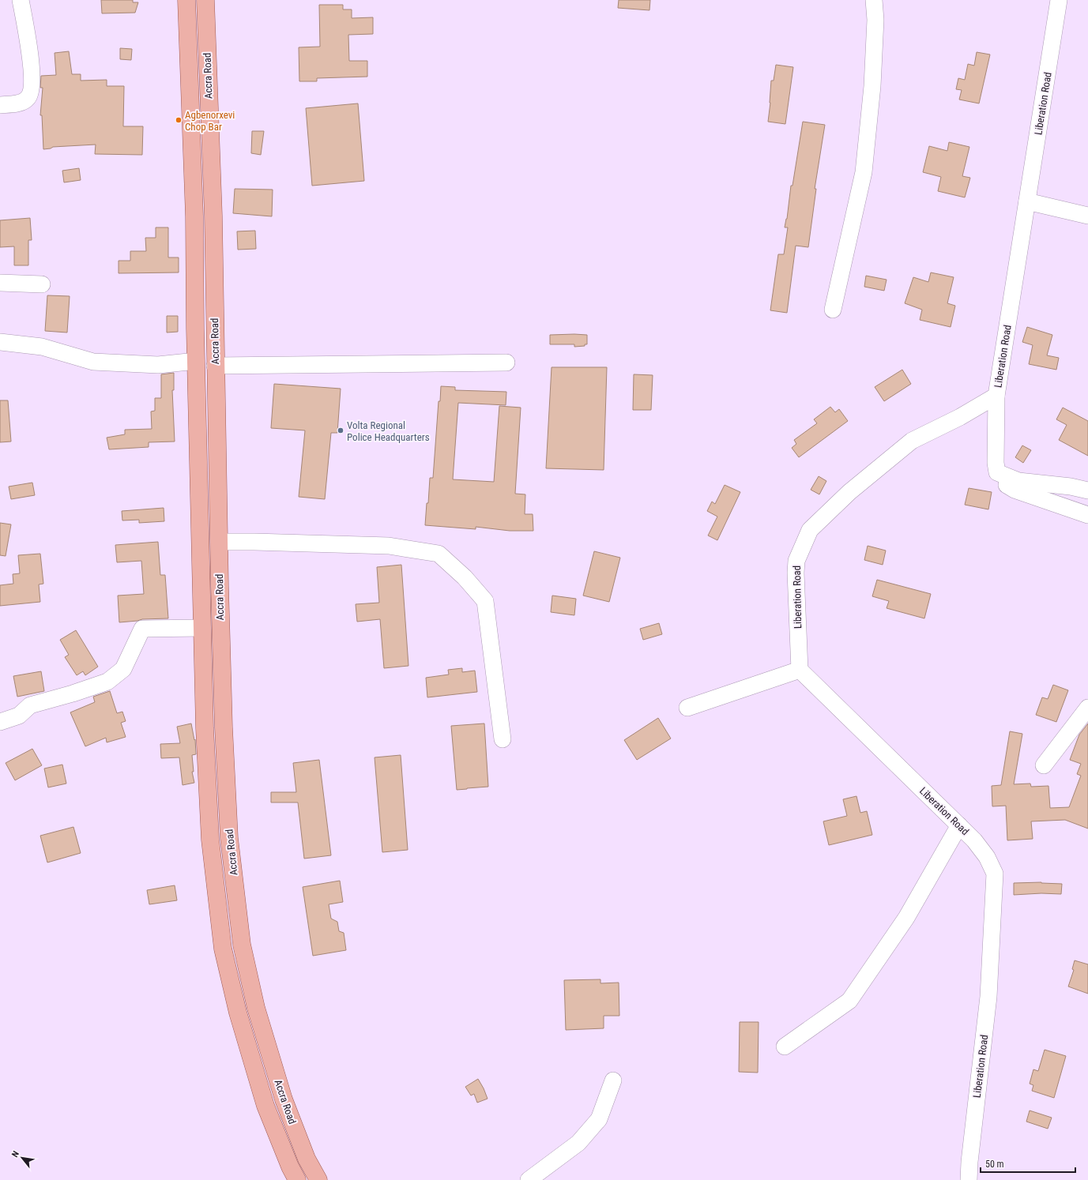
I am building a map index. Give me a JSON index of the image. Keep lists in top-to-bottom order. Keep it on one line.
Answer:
{"streets":{"main road":["Accra Road"],"street":["Liberation Road"]},"places":["Agbenorxevi Chop Bar","Volta Regional Police Headquarters"],"scale_bar":"50 m","north":"top left"}
